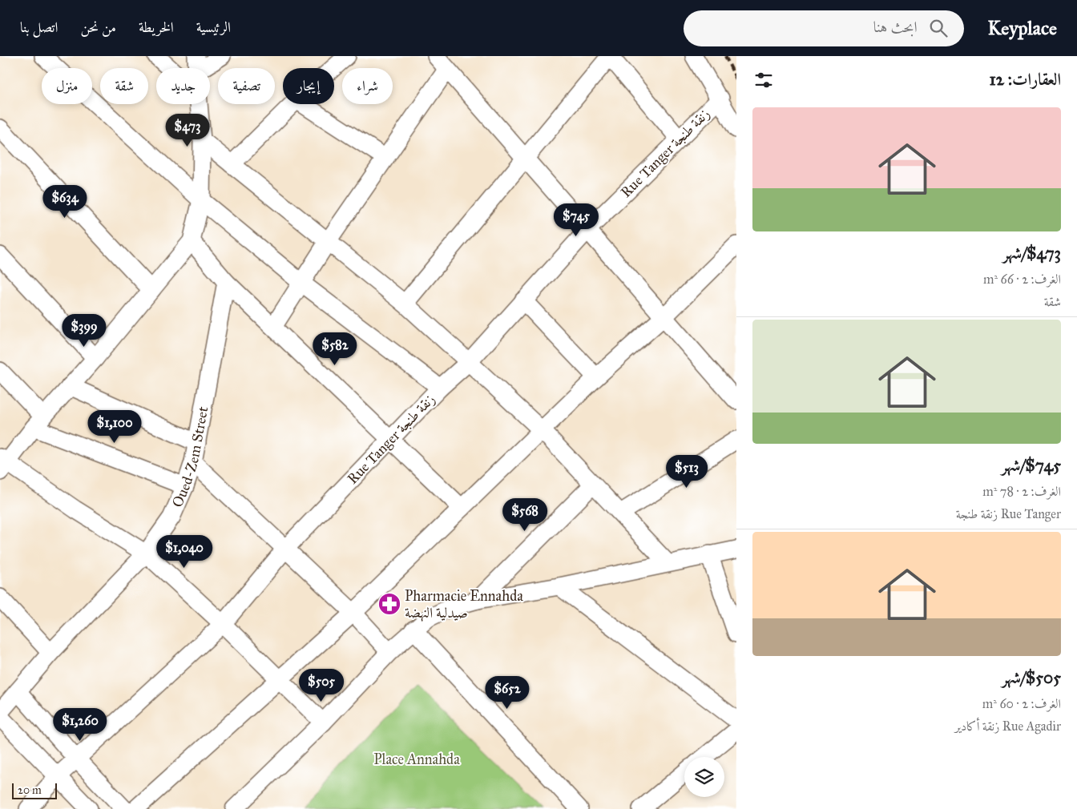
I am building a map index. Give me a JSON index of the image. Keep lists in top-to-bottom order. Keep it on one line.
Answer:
{"streets":{"street":["Rue Tanger زنقة طنجة","Oued-Zem Street"]},"parks":["Place Annahda"],"places":{"pharmacy":["Pharmacie Ennahda صيدلية النهضة"]},"scale_bar":"20 m","page":{"header":"Keyplace","search":"ابحث هنا","nav":["الرئيسية","الخريطة","من نحن","اتصل بنا"],"heading":"العقارات: 12","chip":["شراء","إيجار","تصفية","جديد","شقة","منزل"],"list":[{"name":"$473/شهر","note":"الغرف: 2 · 66 m² · شقة"},{"name":"$745/شهر","note":"الغرف: 2 · 78 m² · Rue Tanger زنقة طنجة"},{"name":"$505/شهر","note":"الغرف: 2 · 60 m² · Rue Agadir زنقة أكادير"}],"price":["$473","$634","$745","$399","$582","$1,100","$513","$568","$1,040","$505","$652","$1,260"],"scale":"20 m"}}
